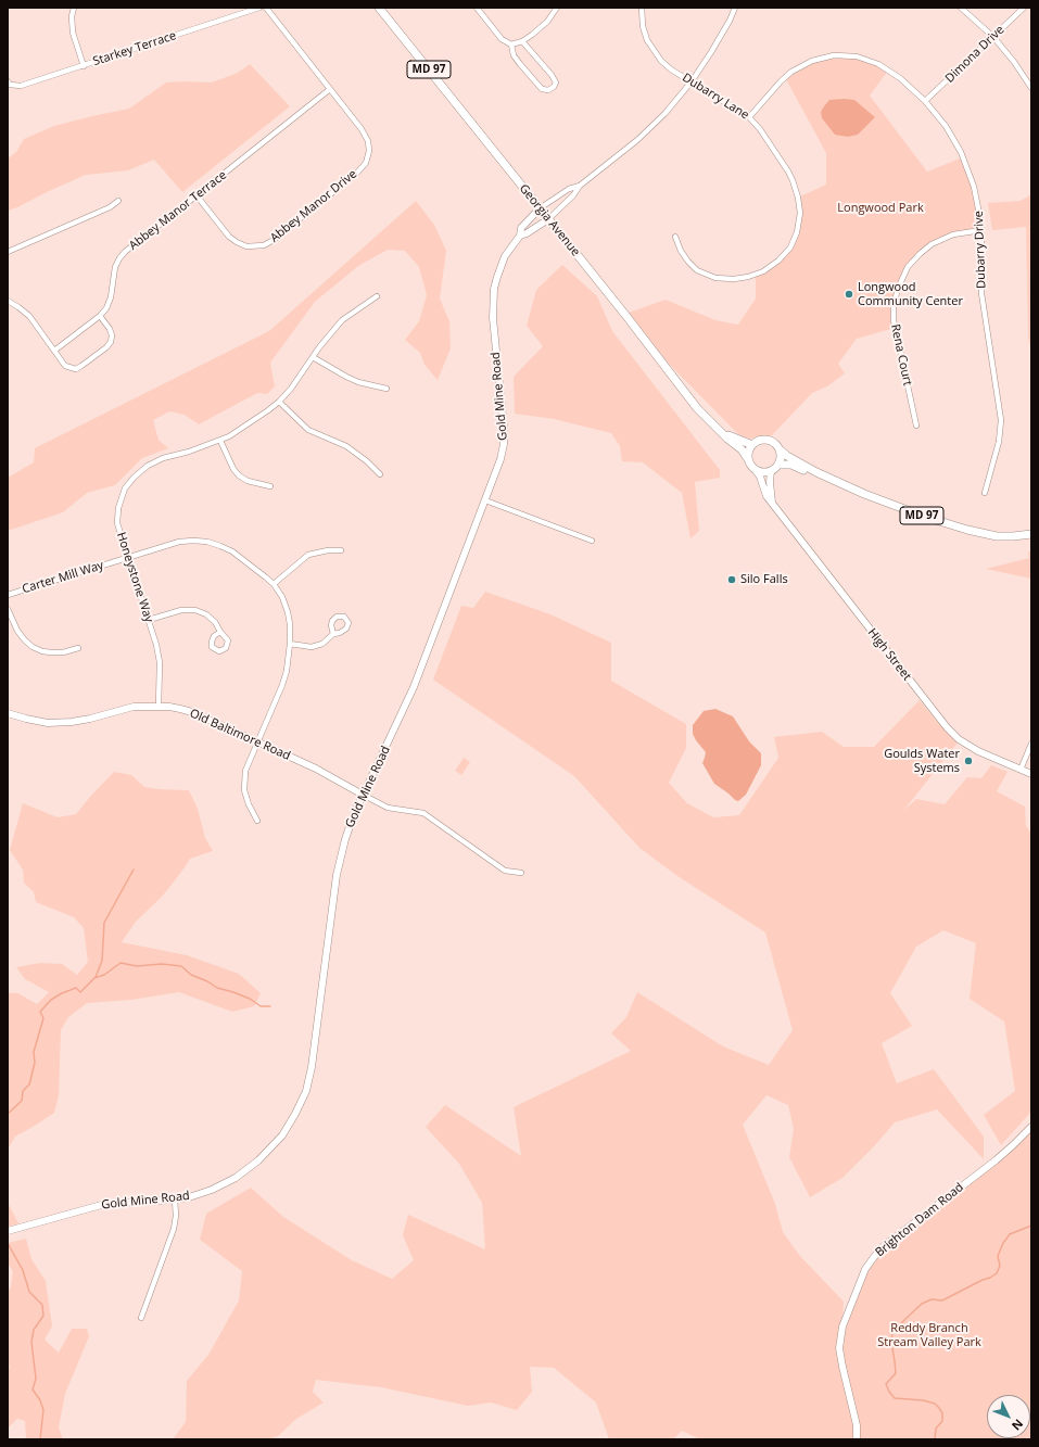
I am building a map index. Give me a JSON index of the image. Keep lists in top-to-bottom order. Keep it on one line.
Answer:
{"streets":{"main road":["MD 97","Georgia Avenue"],"street":["Starkey Terrace","Dimona Drive","Dubarry Lane","Abbey Manor Drive","Abbey Manor Terrace","Dubarry Drive","Rena Court","Gold Mine Road","Carter Mill Way","Honeystone Way","High Street","Old Baltimore Road","Brighton Dam Road"]},"crossings":[["Dimona Drive","Dubarry Drive"],["MD 97","Georgia Avenue"],["MD 97","High Street"],["Dubarry Lane","Dubarry Drive"],["Dubarry Lane","Gold Mine Road"],["Abbey Manor Drive","Abbey Manor Terrace"],["Georgia Avenue","Gold Mine Road"],["Georgia Avenue","High Street"],["Dubarry Drive","Rena Court"],["Gold Mine Road","Old Baltimore Road"],["Carter Mill Way","Honeystone Way"],["Carter Mill Way","Old Baltimore Road"],["Honeystone Way","Old Baltimore Road"]],"parks":["Longwood Park","Reddy Branch Stream Valley Park"],"places":["Longwood Community Center","Silo Falls","Goulds Water Systems"],"north":"bottom right"}
